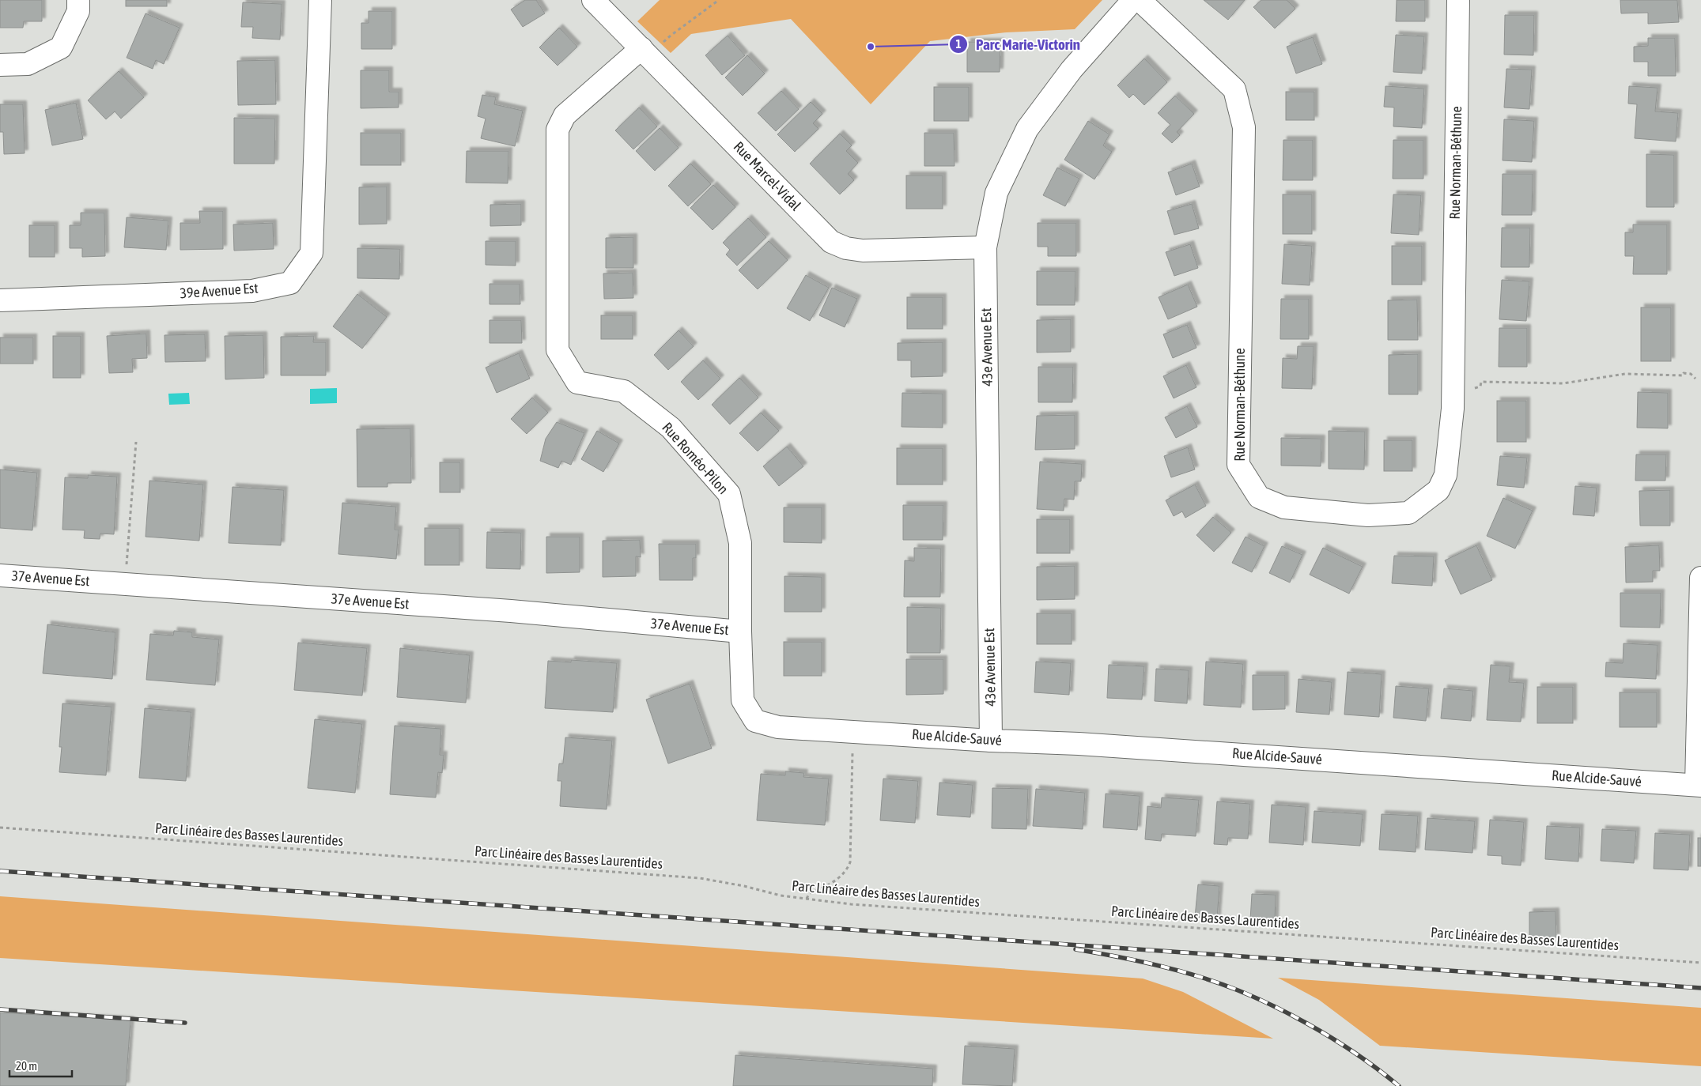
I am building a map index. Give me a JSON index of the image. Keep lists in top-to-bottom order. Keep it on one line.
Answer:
{"streets":{"street":["Rue Norman-Béthune","Rue Marcel-Vidal","39e Avenue Est","43e Avenue Est","Rue Roméo-Pilon","37e Avenue Est","Rue Alcide-Sauvé"],"path":["Parc Linéaire des Basses Laurentides"]},"crossings":[["Rue Marcel-Vidal","43e Avenue Est"],["Rue Marcel-Vidal","Rue Roméo-Pilon"],["43e Avenue Est","Rue Alcide-Sauvé"],["Rue Roméo-Pilon","37e Avenue Est"],["Rue Roméo-Pilon","Rue Alcide-Sauvé"]],"places":["Parc Marie-Victorin"],"scale_bar":"20 m"}
